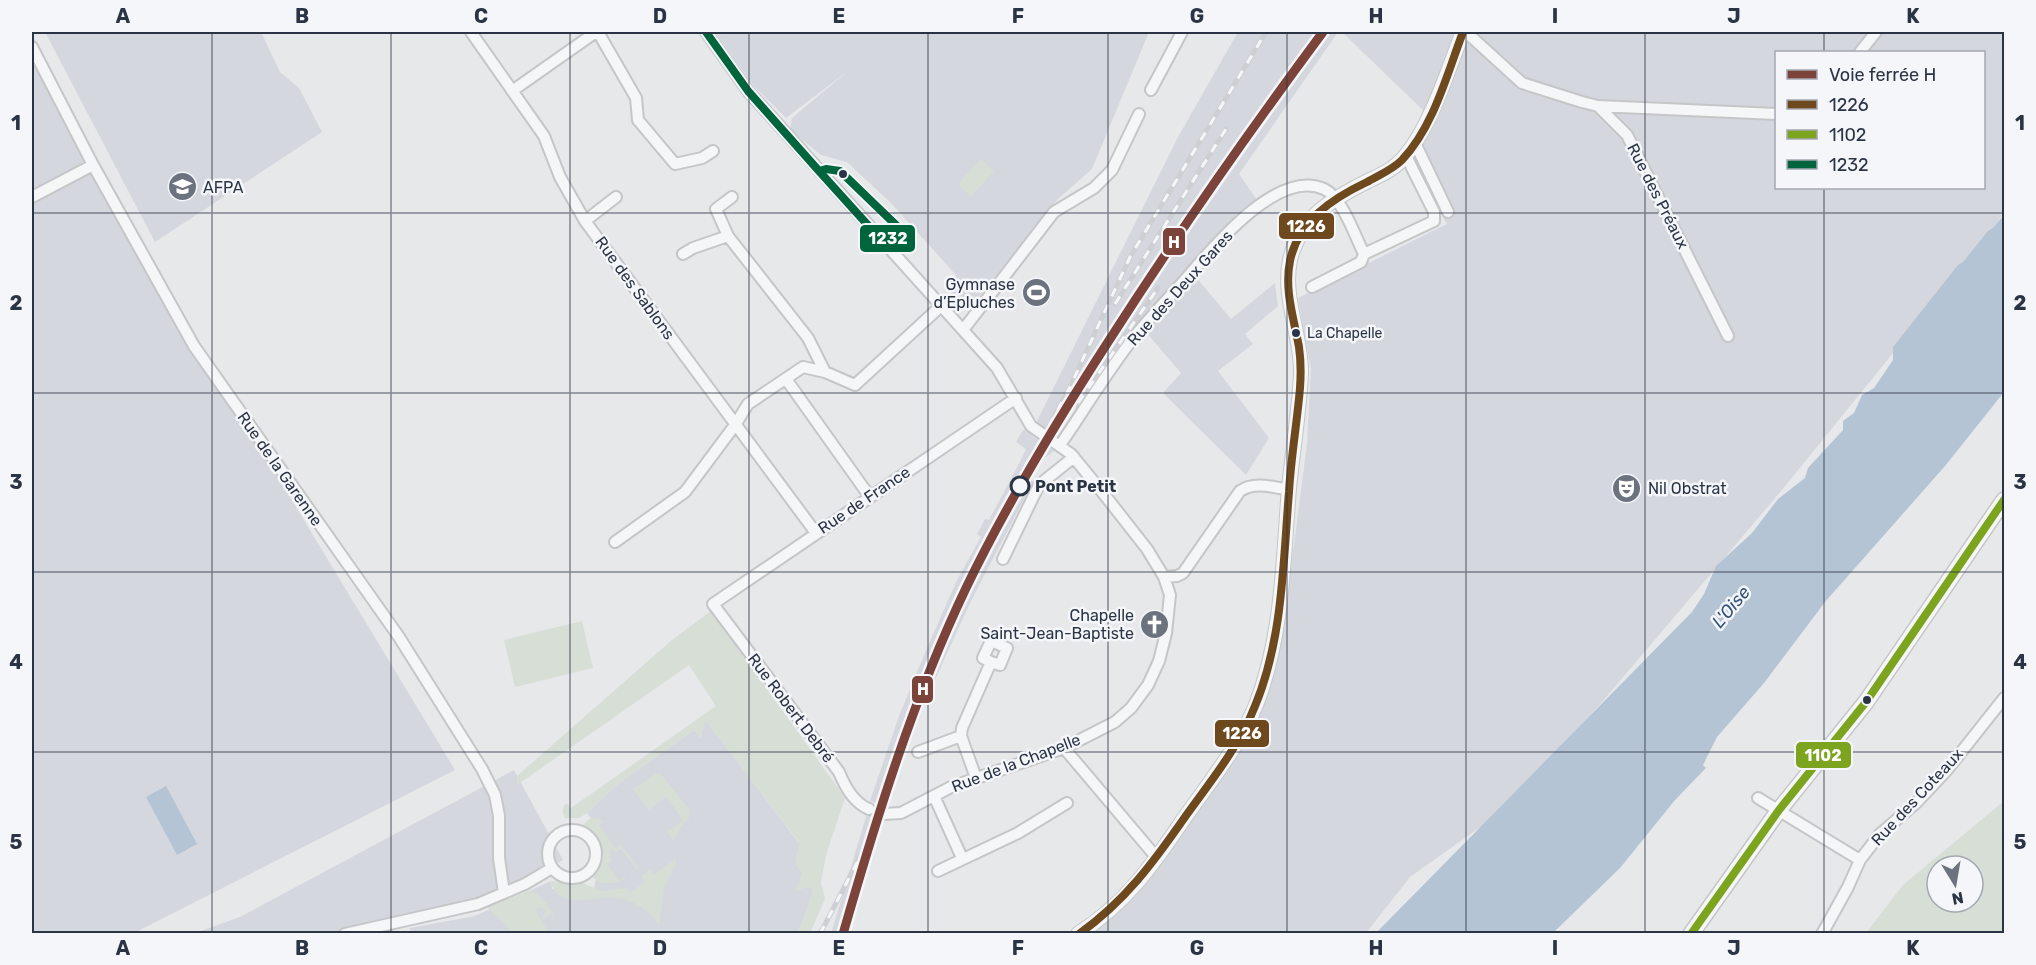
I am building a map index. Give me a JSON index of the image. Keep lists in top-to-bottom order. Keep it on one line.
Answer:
{"streets":{"street":["Rue des Préaux","Rue des Sablons","Rue des Deux Gares","Rue de la Garenne","Rue de France","Rue Robert Debré","Rue de la Chapelle","Rue des Coteaux"]},"crossings":[["Rue des Sablons","Rue de France"],["Rue des Deux Gares","Rue de la Chapelle"],["Rue de France","Rue Robert Debré"],["Rue de France","Rue de la Chapelle"]],"water":["L'Oise"],"places":{"school or university":["AFPA"],"sports":["Gymnase d’Epluches"],"other":["La Chapelle","Pont Petit"],"theatre":["Nil Obstrat"],"church":["Chapelle Saint-Jean-Baptiste"]},"lines":["rail line H","transit line 1226","transit line 1232","transit line 1102"],"legend":["Voie ferrée H","1226","1102","1232"],"north":"bottom","grid":{"columns":["A","B","C","D","E","F","G","H","I","J","K"],"rows":["1","2","3","4","5"]}}
